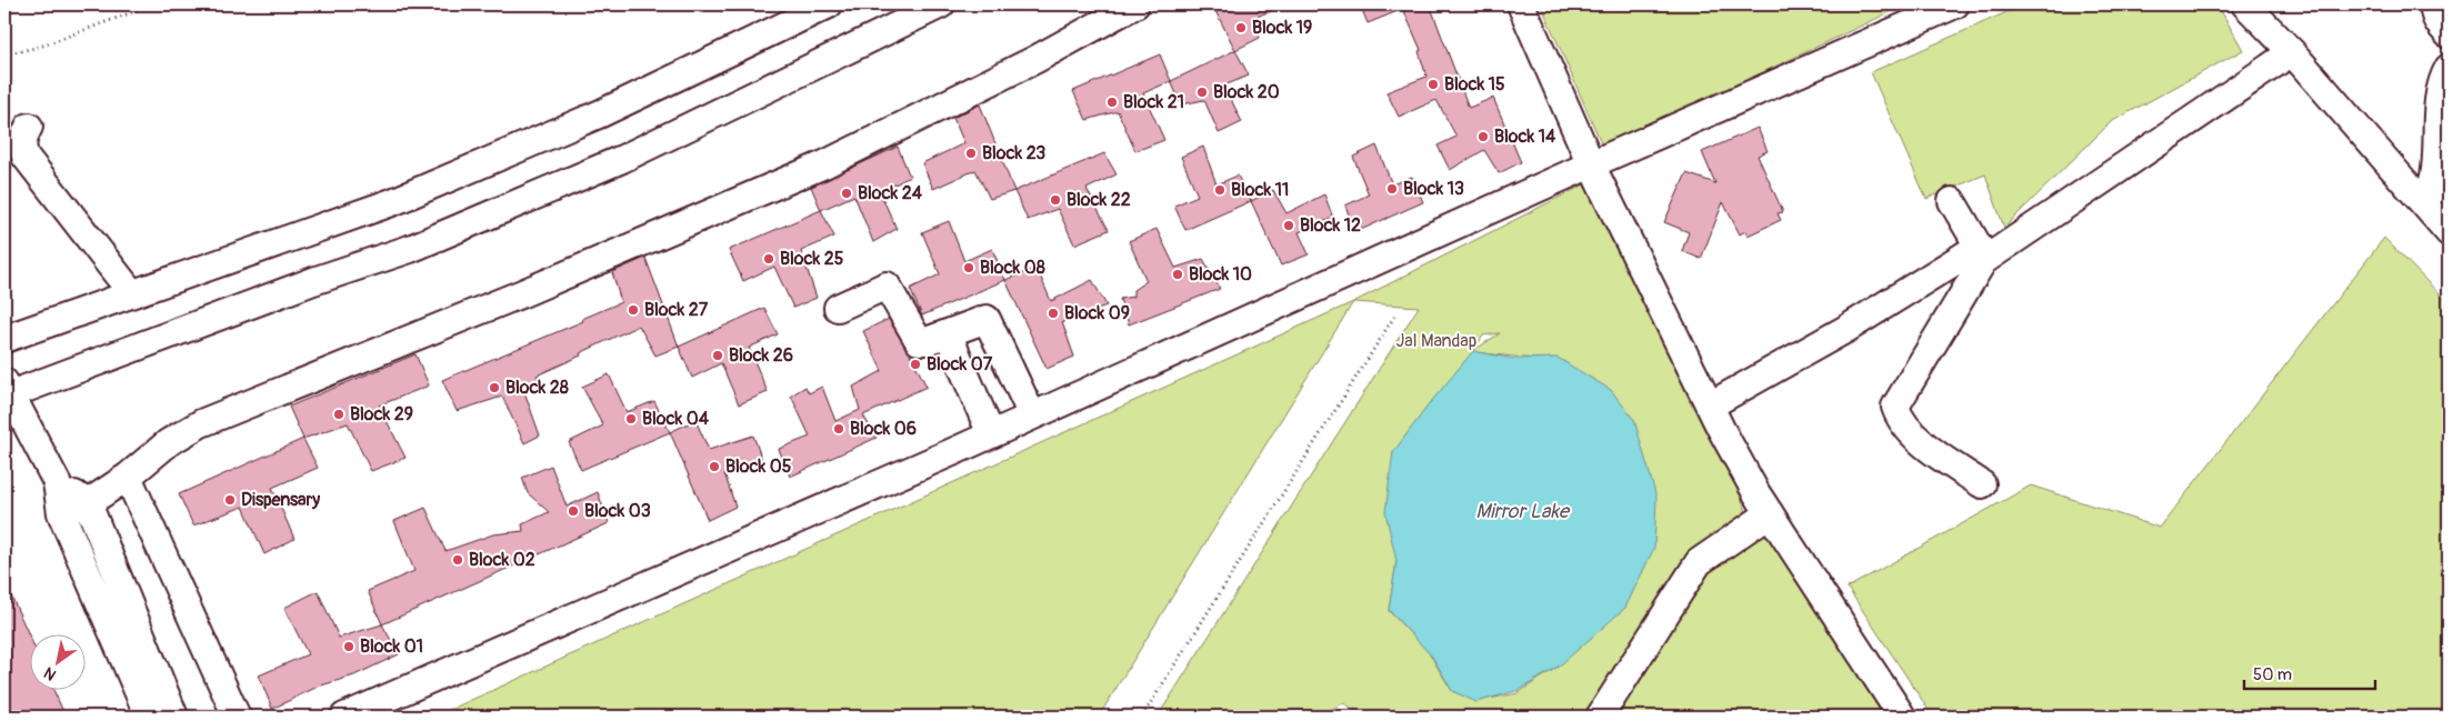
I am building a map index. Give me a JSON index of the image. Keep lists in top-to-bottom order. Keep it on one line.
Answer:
{"water":["Mirror Lake"],"parks":["Jal Mandap"],"places":["Block 19","Block 15","Block 20","Block 21","Block 14","Block 23","Block 13","Block 11","Block 24","Block 22","Block 12","Block 25","Block 08","Block 10","Block 27","Block 09","Block 26","Block 07","Block 28","Block 29","Block 04","Block 06","Block 05","Dispensary","Block 03","Block 02","Block 01"],"scale_bar":"50 m","north":"bottom left"}
